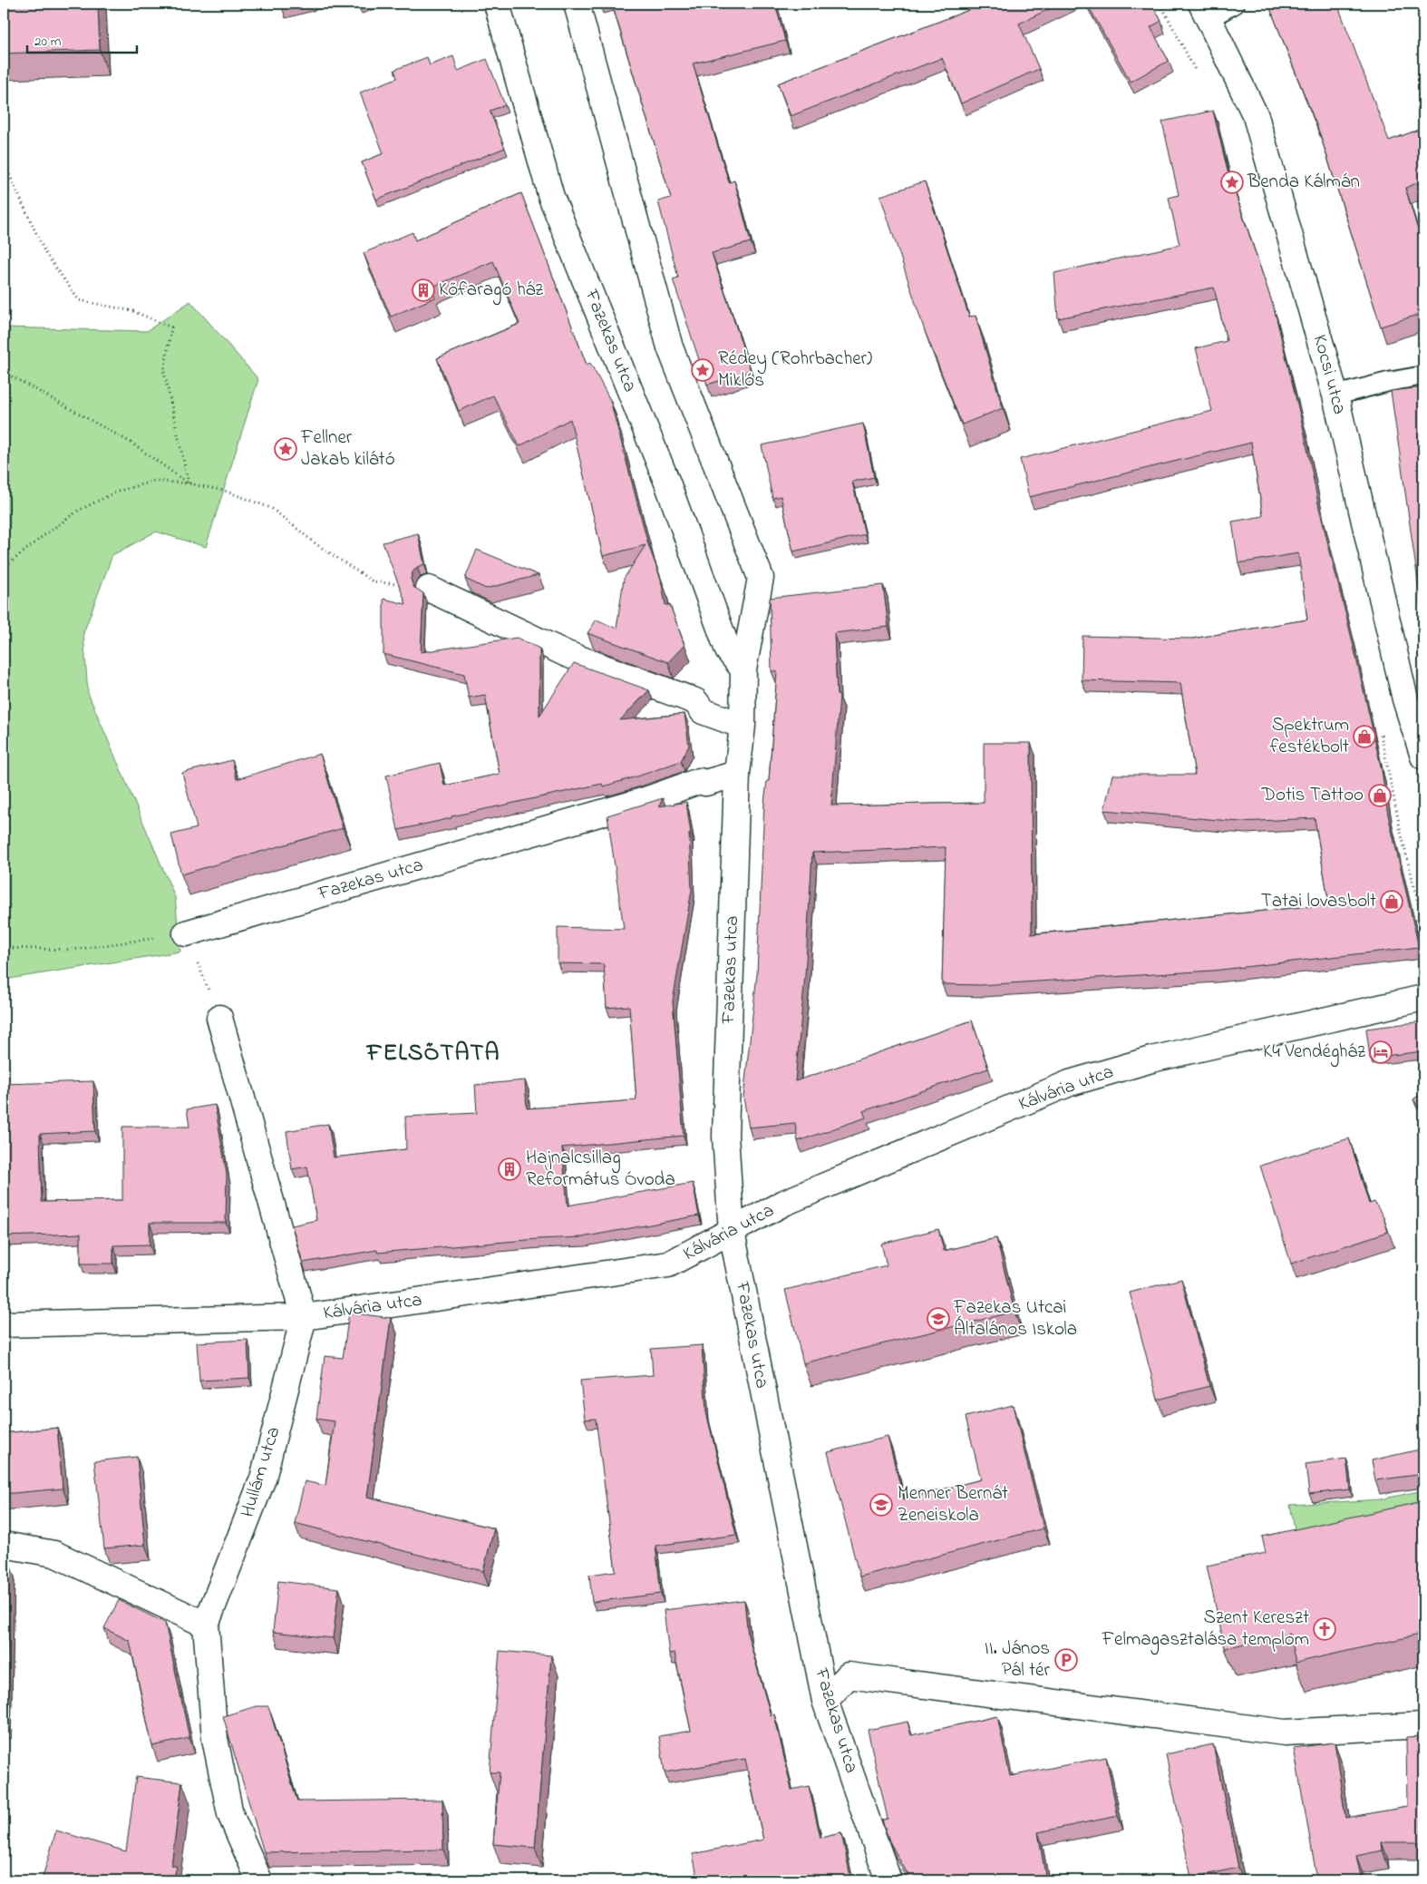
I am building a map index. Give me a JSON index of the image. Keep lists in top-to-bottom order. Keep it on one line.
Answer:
{"streets":{"street":["Fazekas utca","Kocsi utca","Kálvária utca","Hullám utca"]},"crossings":[["Fazekas utca","Kálvária utca"],["Kálvária utca","Hullám utca"]],"districts":["FELSŐTATA"],"places":{"place":["Benda Kálmán","Rédey (Rohrbacher) Miklós","Fellner Jakab kilátó"],"building":["Kőfaragó ház","Hajnalcsillag Református Óvoda"],"shop":["Spektrum festékbolt","Dotis Tattoo","Tatai lovasbolt"],"hotel":["K4 Vendégház"],"school or university":["Fazekas Utcai Általános Iskola","Menner Bernát Zeneiskola"],"church":["Szent Kereszt Felmagasztalása templom"],"parking":["II. János Pál tér"]},"scale_bar":"20 m"}
